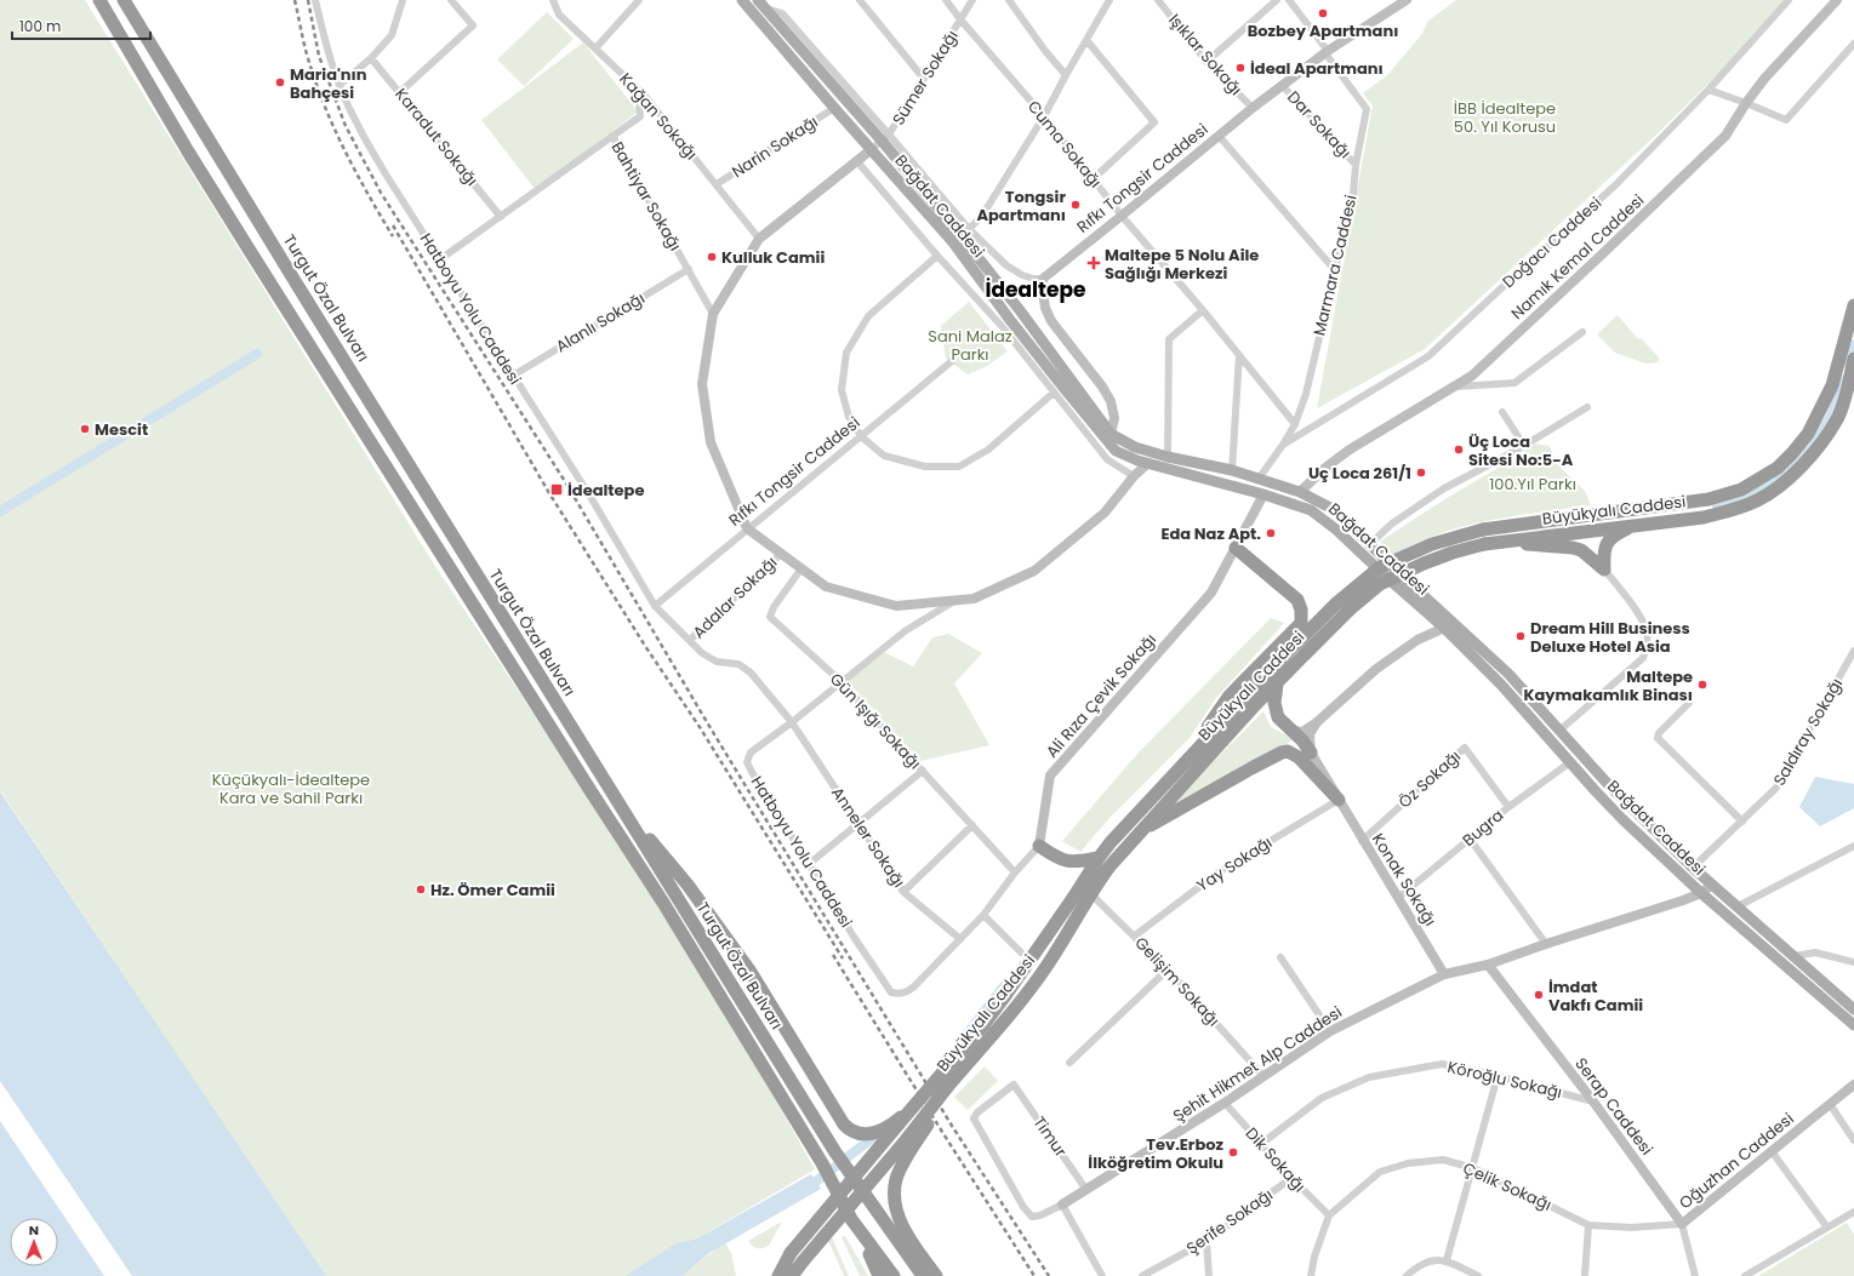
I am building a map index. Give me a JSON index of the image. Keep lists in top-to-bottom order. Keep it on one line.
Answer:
{"streets":{"highway":["Turgut Özal Bulvarı","Büyükyalı Caddesi"],"main road":["Bağdat Caddesi"],"street":["Işıklar Sokağı","Sümer Sokağı","Kağan Sokağı","Dar Sokağı","Karadut Sokağı","Cuma Sokağı","Narin Sokağı","Rıfkı Tongsir Caddesi","Bahtiyar Sokağı","Doğacı Caddesi","Namık Kemal Caddesi","Marmara Caddesi","Hatboyu Yolu Caddesi","Alanlı Sokağı","Adalar Sokağı","Ali Rıza Çevik Sokağı","Gün Işığı Sokağı","Saldıray Sokağı","Öz Sokağı","Bugra","Anneler Sokağı","Yay Sokağı","Konak Sokağı","Gelişim Sokağı","Şehit Hikmet Alp Caddesi","Köroğlu Sokağı","Serap Caddesi","Timur","Dik Sokağı","Oğuzhan Caddesi","Çelik Sokağı","Şerife Sokağı"]},"crossings":[["Işıklar Sokağı","Rıfkı Tongsir Caddesi"],["Sümer Sokağı","Cuma Sokağı"],["Sümer Sokağı","Bağdat Caddesi"],["Kağan Sokağı","Narin Sokağı"],["Dar Sokağı","Rıfkı Tongsir Caddesi"],["Dar Sokağı","Marmara Caddesi"],["Karadut Sokağı","Bahtiyar Sokağı"],["Cuma Sokağı","Rıfkı Tongsir Caddesi"],["Cuma Sokağı","Marmara Caddesi"],["Narin Sokağı","Bağdat Caddesi"],["Rıfkı Tongsir Caddesi","Marmara Caddesi"],["Rıfkı Tongsir Caddesi","Hatboyu Yolu Caddesi"],["Bahtiyar Sokağı","Hatboyu Yolu Caddesi"],["Bahtiyar Sokağı","Alanlı Sokağı"],["Bağdat Caddesi","Namık Kemal Caddesi"],["Bağdat Caddesi","Marmara Caddesi"],["Bağdat Caddesi","Ali Rıza Çevik Sokağı"],["Bağdat Caddesi","Saldıray Sokağı"],["Bağdat Caddesi","Bugra"],["Bağdat Caddesi","Şehit Hikmet Alp Caddesi"],["Doğacı Caddesi","Marmara Caddesi"],["Hatboyu Yolu Caddesi","Alanlı Sokağı"],["Hatboyu Yolu Caddesi","Adalar Sokağı"],["Hatboyu Yolu Caddesi","Anneler Sokağı"],["Büyükyalı Caddesi","Gelişim Sokağı"],["Adalar Sokağı","Anneler Sokağı"],["Öz Sokağı","Bugra"],["Öz Sokağı","Konak Sokağı"],["Bugra","Konak Sokağı"],["Yay Sokağı","Konak Sokağı"],["Yay Sokağı","Gelişim Sokağı"],["Konak Sokağı","Şehit Hikmet Alp Caddesi"],["Gelişim Sokağı","Şehit Hikmet Alp Caddesi"],["Şehit Hikmet Alp Caddesi","Serap Caddesi"],["Şehit Hikmet Alp Caddesi","Timur"],["Şehit Hikmet Alp Caddesi","Dik Sokağı"],["Köroğlu Sokağı","Serap Caddesi"],["Köroğlu Sokağı","Dik Sokağı"],["Serap Caddesi","Oğuzhan Caddesi"],["Dik Sokağı","Çelik Sokağı"],["Dik Sokağı","Şerife Sokağı"],["Oğuzhan Caddesi","Çelik Sokağı"]],"districts":["İdealtepe"],"parks":["İBB İdealtepe 50. Yıl Korusu","Sani Malaz Parkı","100.Yıl Parkı","Küçükyalı-İdealtepe Kara ve Sahil Parkı"],"places":{"other":["Bozbey Apartmanı","İdeal Apartmanı","Maria'nın Bahçesi","Tongsir Apartmanı","Kulluk Camii","Mescit","Üç Loca Sitesi No:5-A","Uç Loca 261/1","Eda Naz Apt.","Dream Hill Business Deluxe Hotel Asia","Maltepe Kaymakamlık Binası","Hz. Ömer Camii","İmdat Vakfı Camii","Tev.Erboz İlköğretim Okulu"],"health":["Maltepe 5 Nolu Aile Sağlığı Merkezi"],"transit":["İdealtepe"]},"scale_bar":"100 m","north":"top"}
